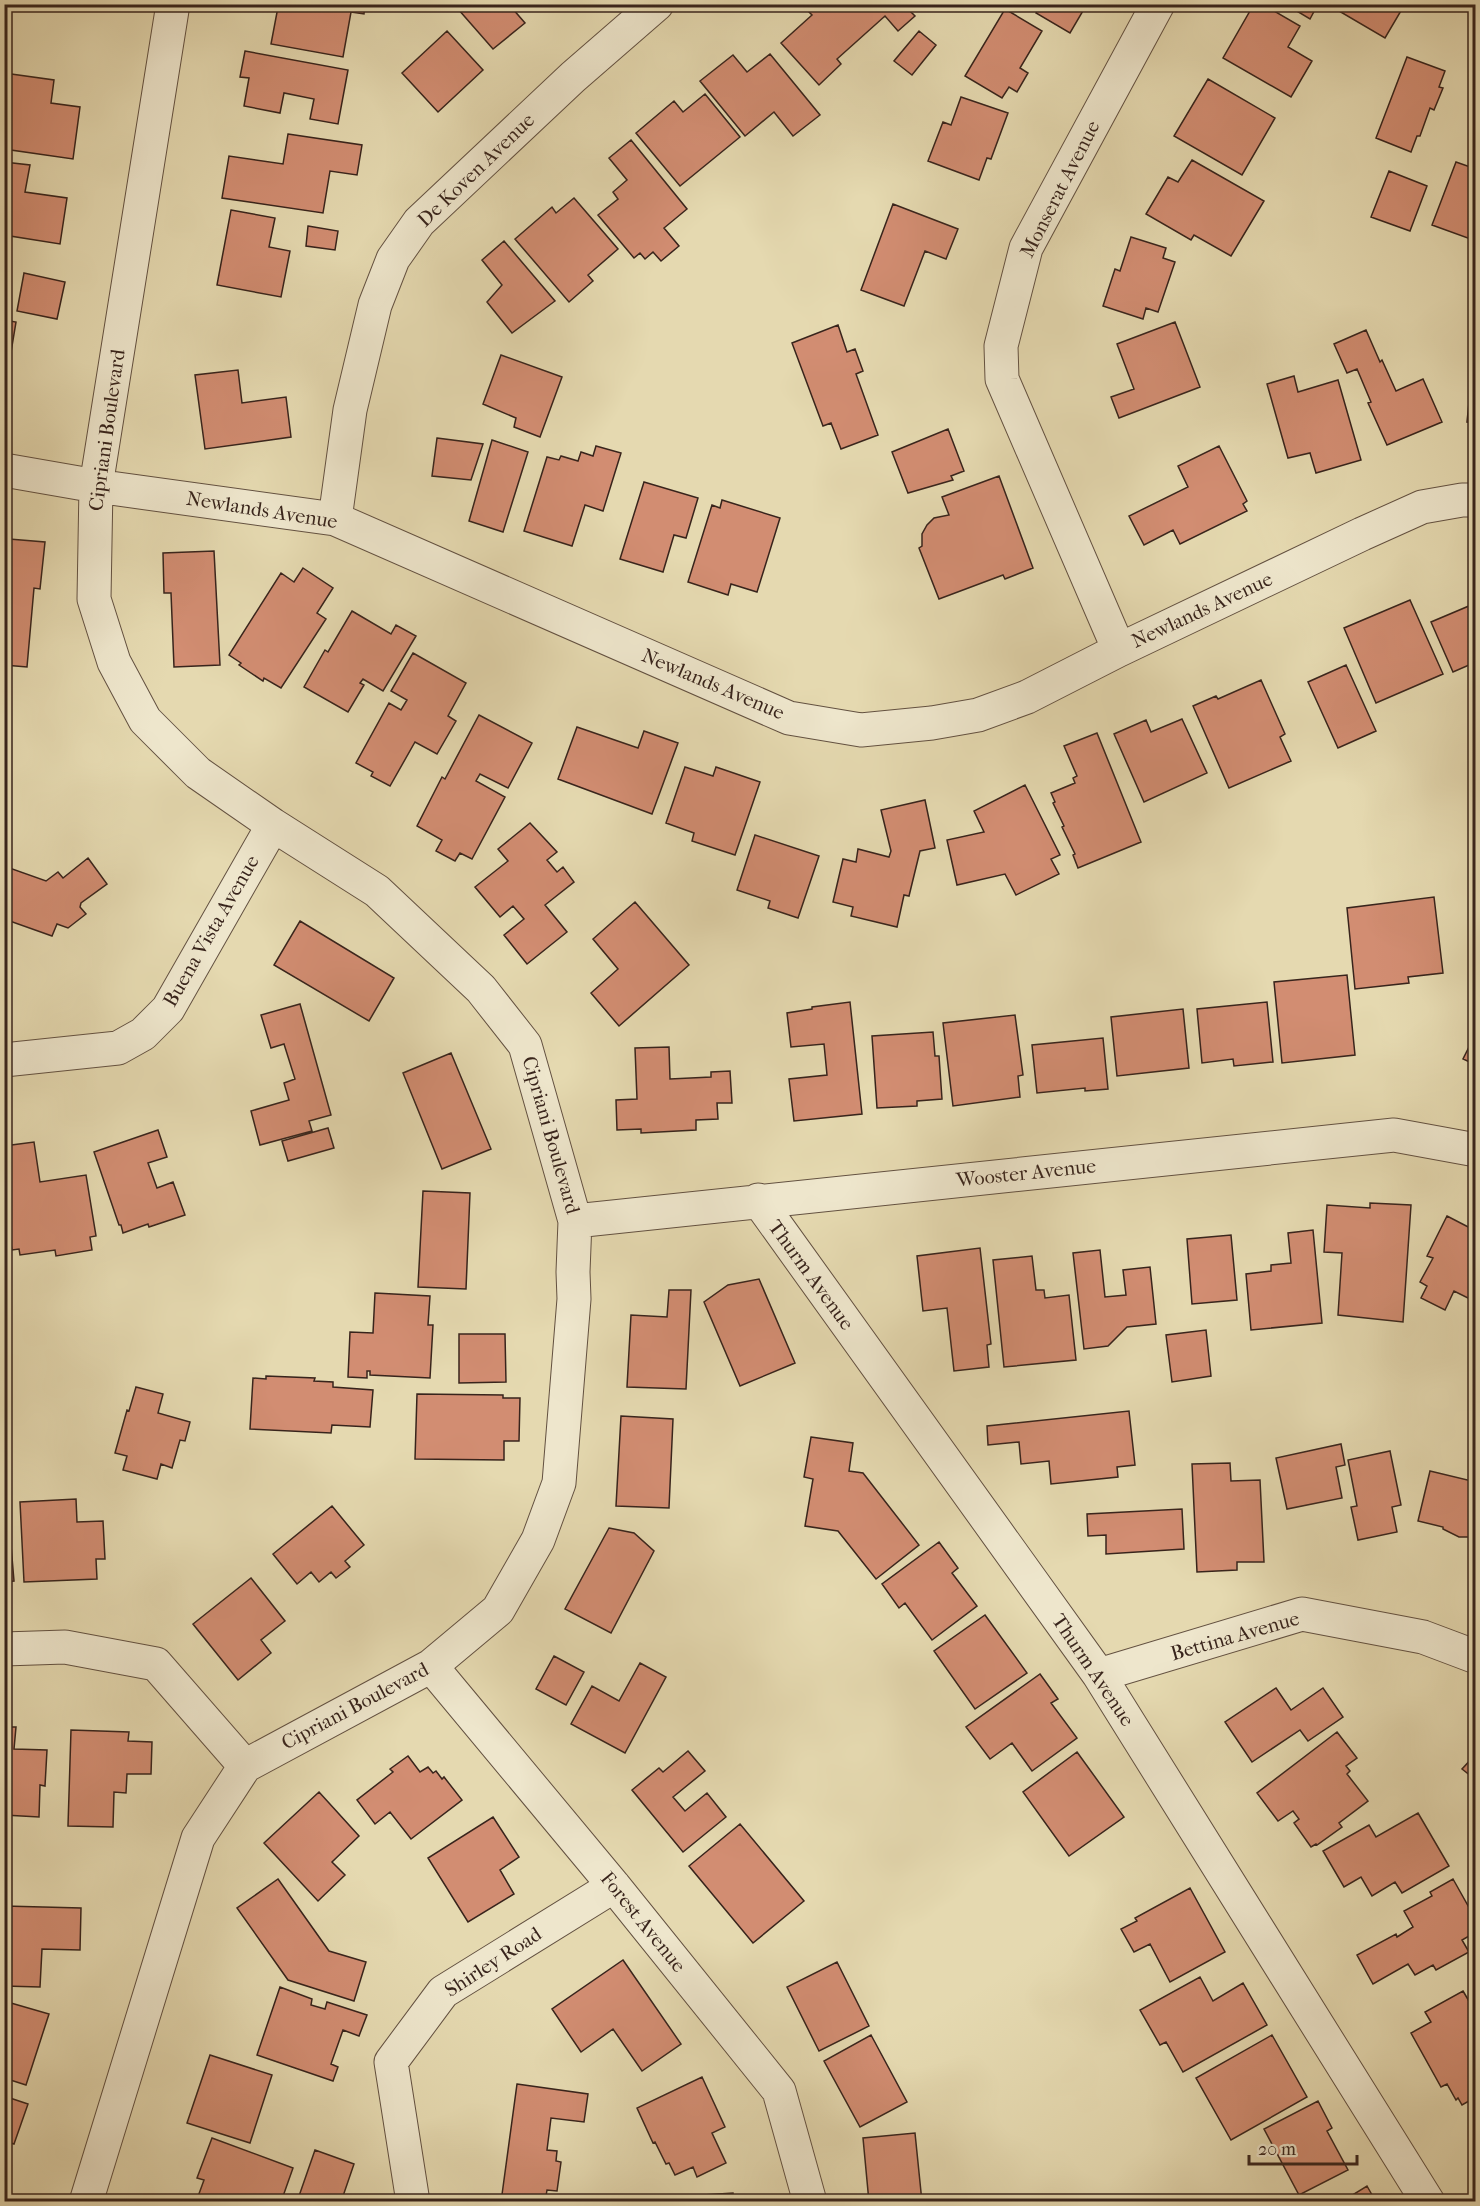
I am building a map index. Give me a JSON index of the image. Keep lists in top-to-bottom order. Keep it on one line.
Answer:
{"streets":{"street":["De Koven Avenue","Monserat Avenue","Cipriani Boulevard","Newlands Avenue","Buena Vista Avenue","Wooster Avenue","Thurm Avenue","Bettina Avenue","Forest Avenue","Shirley Road"]},"crossings":[["De Koven Avenue","Newlands Avenue"],["Monserat Avenue","Newlands Avenue"],["Cipriani Boulevard","Newlands Avenue"],["Cipriani Boulevard","Buena Vista Avenue"],["Cipriani Boulevard","Wooster Avenue"],["Cipriani Boulevard","Forest Avenue"],["Wooster Avenue","Thurm Avenue"],["Thurm Avenue","Bettina Avenue"],["Forest Avenue","Shirley Road"]],"scale_bar":"20 m"}
